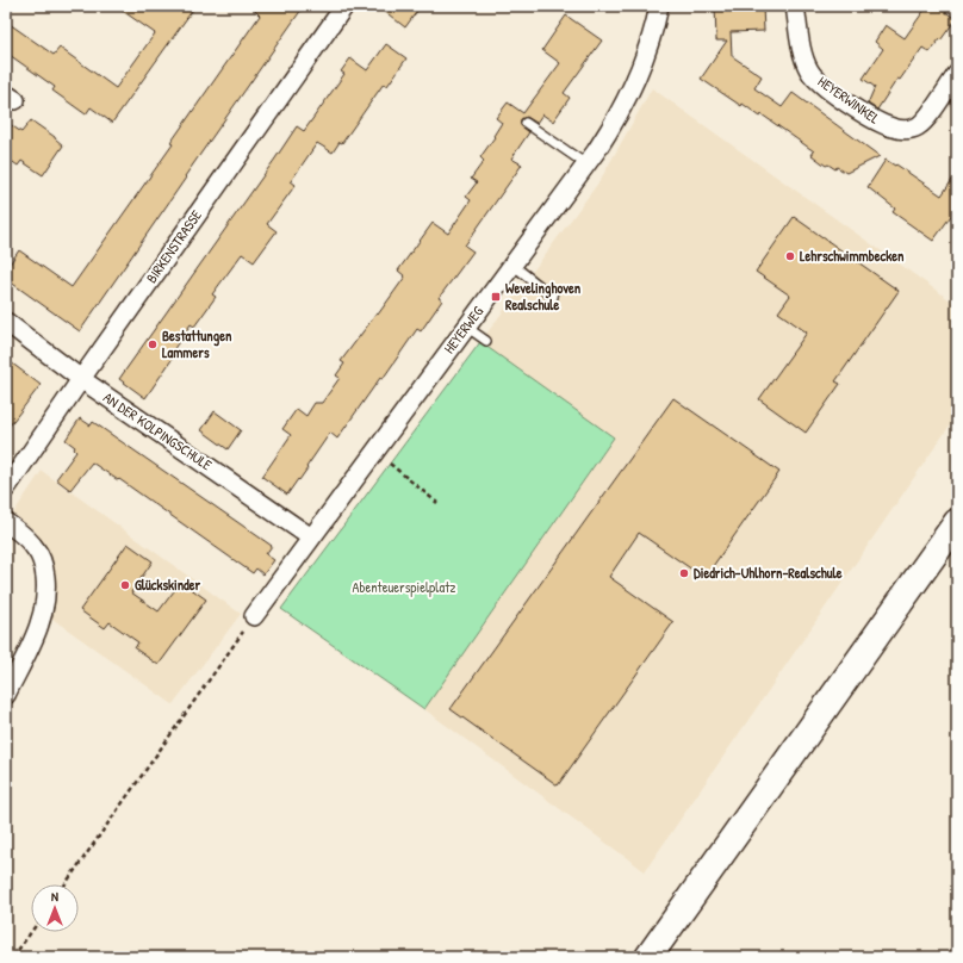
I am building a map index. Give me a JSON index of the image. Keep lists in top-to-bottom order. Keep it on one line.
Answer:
{"streets":{"street":["HEYERWINKEL","BIRKENSTRASSE","HEYERWEG","AN DER KOLPINGSCHULE"]},"crossings":[["BIRKENSTRASSE","AN DER KOLPINGSCHULE"],["HEYERWEG","AN DER KOLPINGSCHULE"]],"parks":["Abenteuerspielplatz"],"places":{"other":["Lehrschwimmbecken","Bestattungen Lammers","Diedrich-Uhlhorn-Realschule","Glückskinder"],"transit":["Wevelinghoven Realschule"]},"north":"top"}
